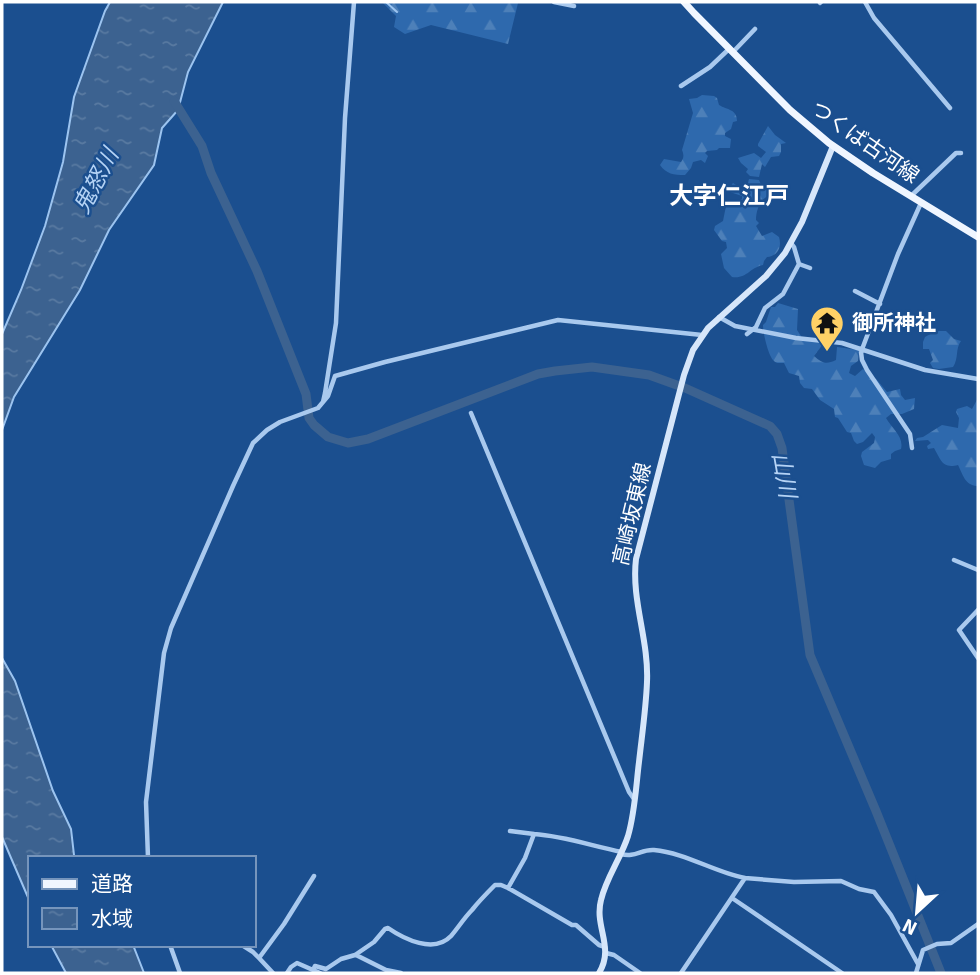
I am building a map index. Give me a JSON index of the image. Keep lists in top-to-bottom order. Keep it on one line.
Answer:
{"streets":{"main road":["つくば古河線","高崎坂東線"]},"crossings":[["つくば古河線","高崎坂東線"]],"districts":["大字仁江戸"],"water":["鬼怒川","山川"],"places":{"temple":["御所神社"]},"legend":["道路","水域"],"north":"bottom left"}
